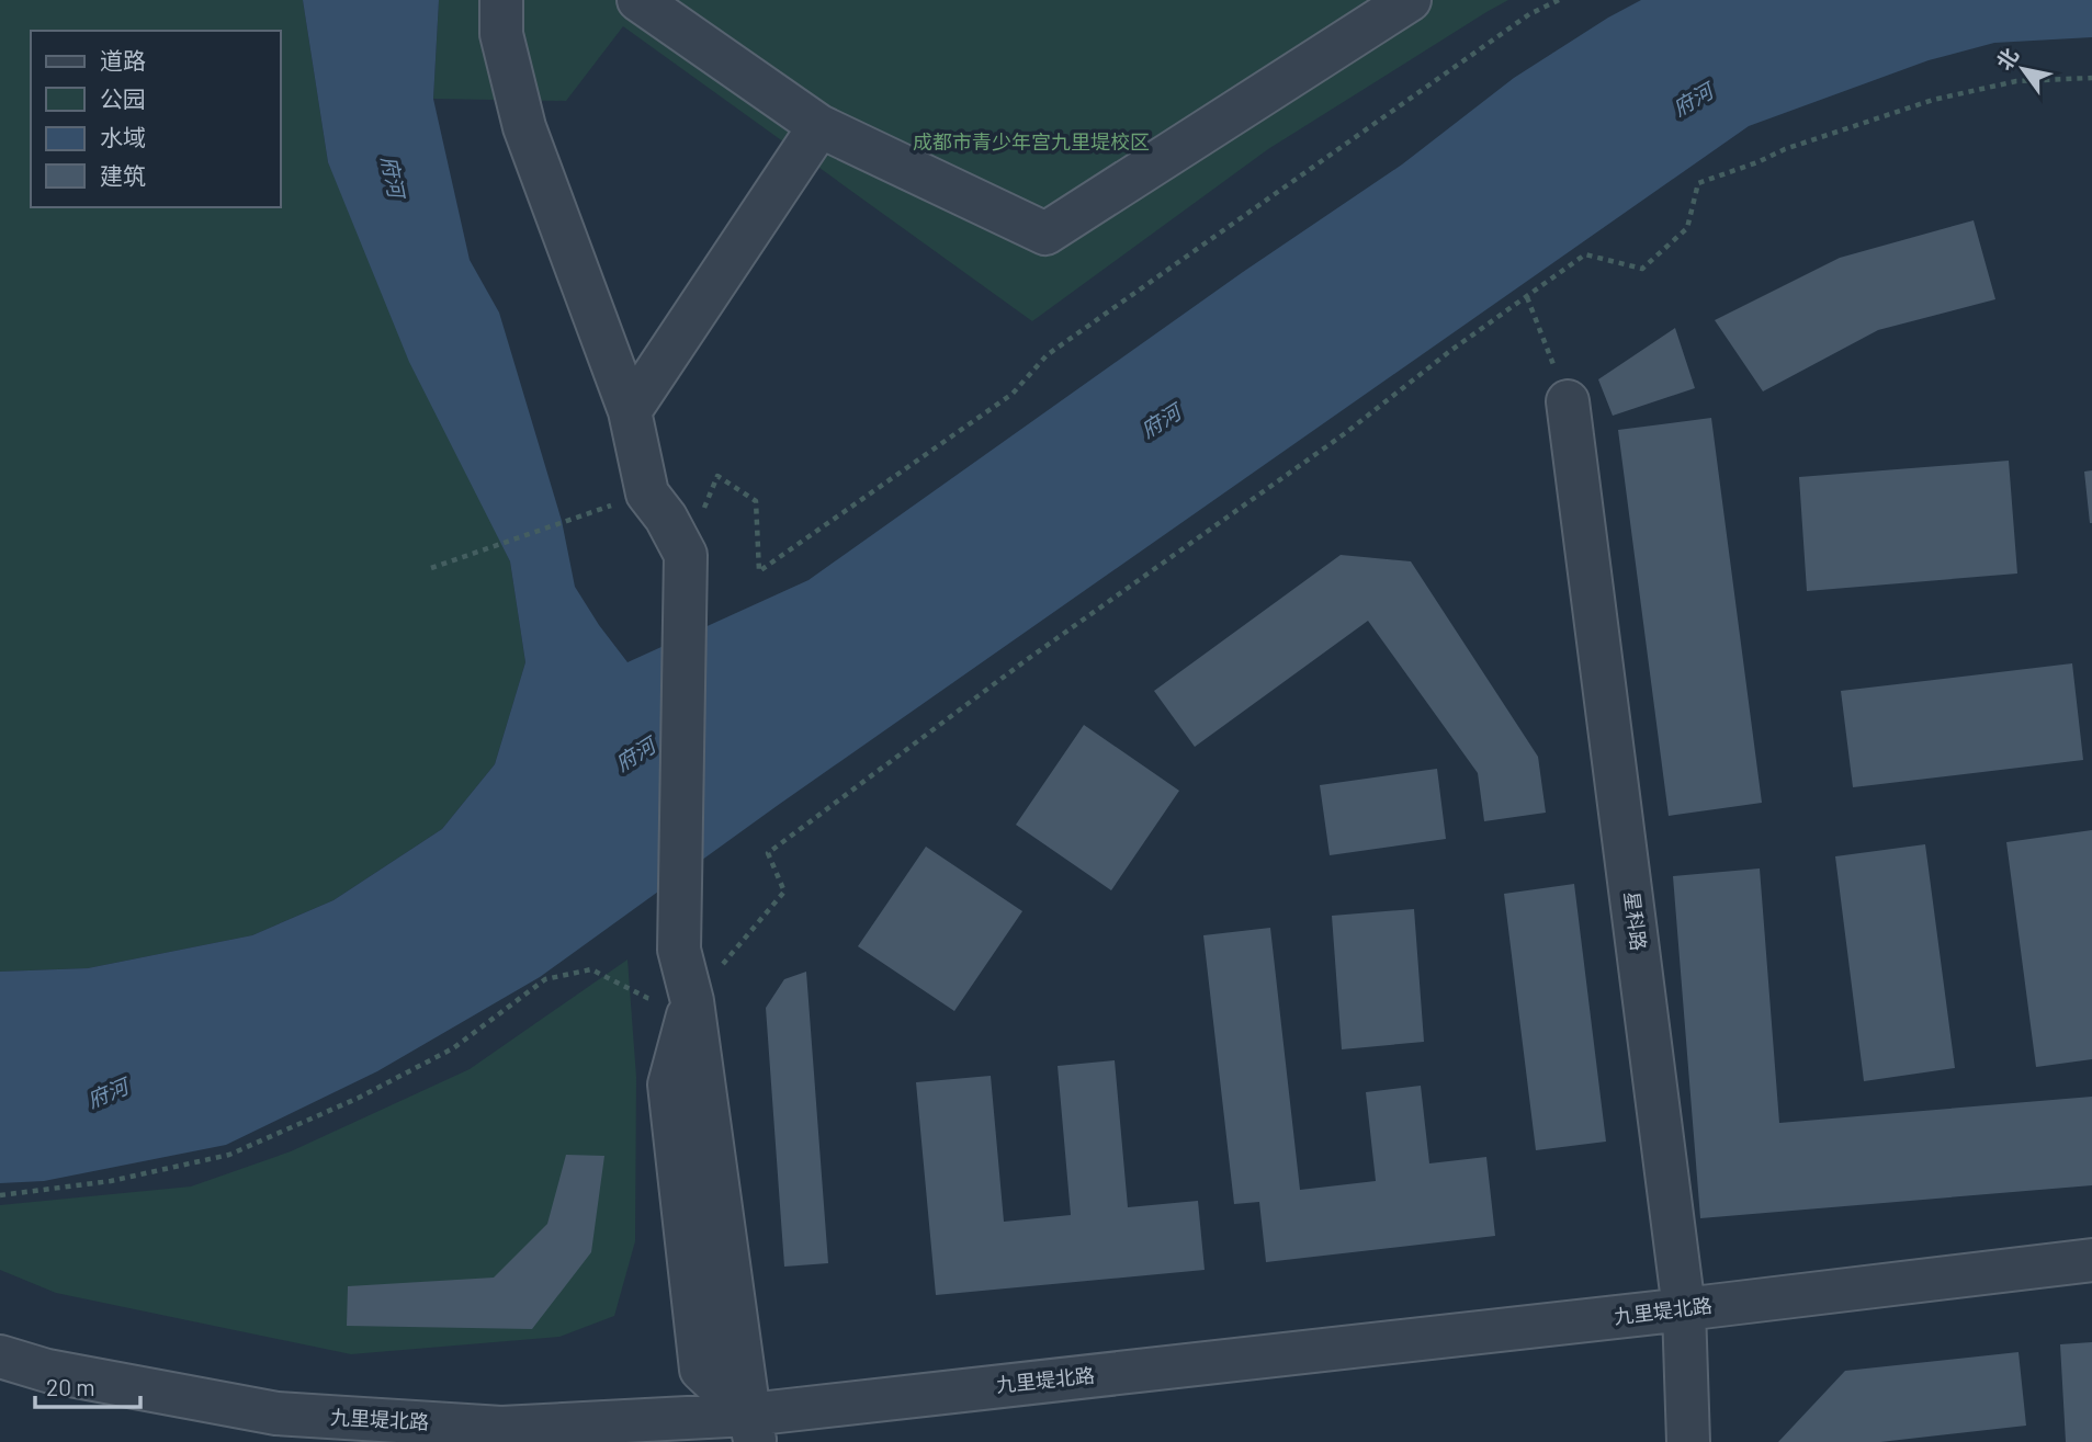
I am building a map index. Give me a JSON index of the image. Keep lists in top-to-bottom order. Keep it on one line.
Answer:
{"streets":{"street":["星科路","九里堤北路"]},"crossings":[["星科路","九里堤北路"]],"water":["府河"],"parks":["成都市青少年宫九里堤校区"],"legend":["道路","公园","水域","建筑"],"scale_bar":"20 m","north":"top left"}
